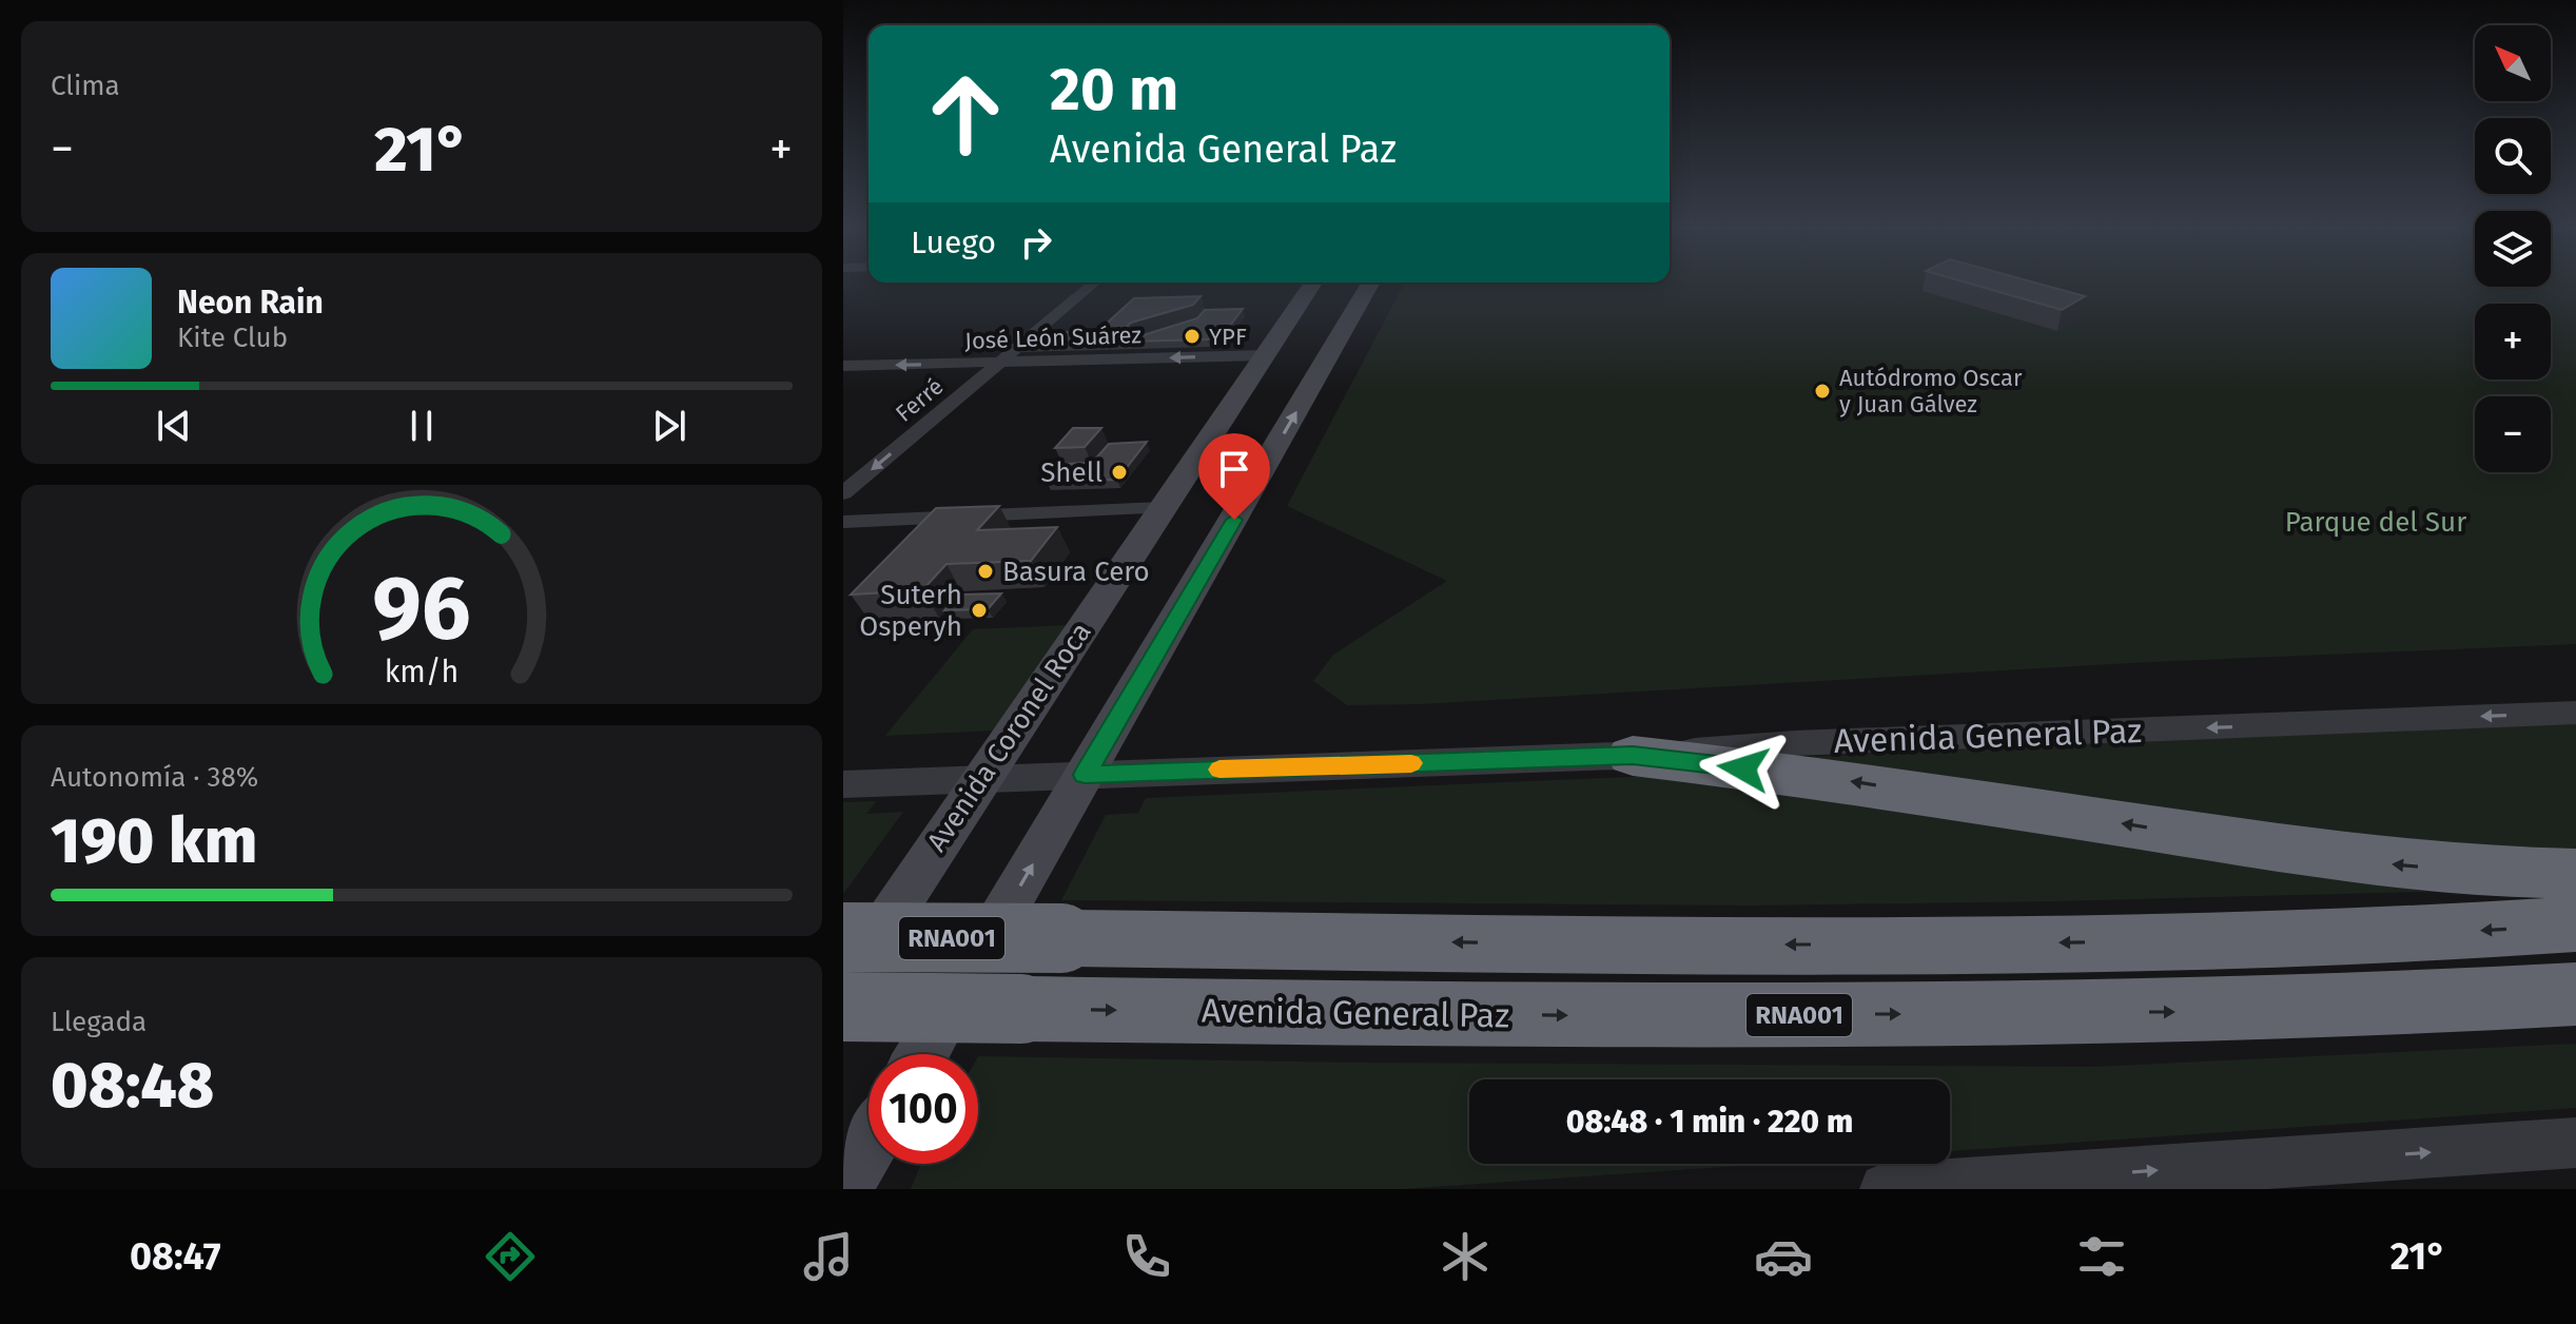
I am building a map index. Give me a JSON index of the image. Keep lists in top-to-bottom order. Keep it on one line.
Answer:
{"streets":{"highway":["Avenida General Paz","RNA001"],"main road":["Avenida Coronel Roca"],"street":["José León Suárez","Ferré"]},"crossings":[["José León Suárez","Ferré"],["José León Suárez","Avenida Coronel Roca"],["Avenida General Paz","Avenida Coronel Roca"]],"one_way":["Ferré"],"parks":["Parque del Sur"],"places":["YPF","Autódromo Oscar y Juan Gálvez","Shell","Basura Cero","Suterh Osperyh"],"north":"top left","page":{"tile":["Clima",["Autonomía · 38%","190 km"],["Llegada","08:48"]],"map_buttons":["+","−"],"turn":["20 m","Avenida General Paz"],"heat":["−","21°","+"],"then":"Luego","song":["Neon Rain","Kite Club"],"limit":"100","trip":"08:48 · 1 min · 220 m","tabs":["08:47","21°"],"gauge":["96","km/h"]}}
